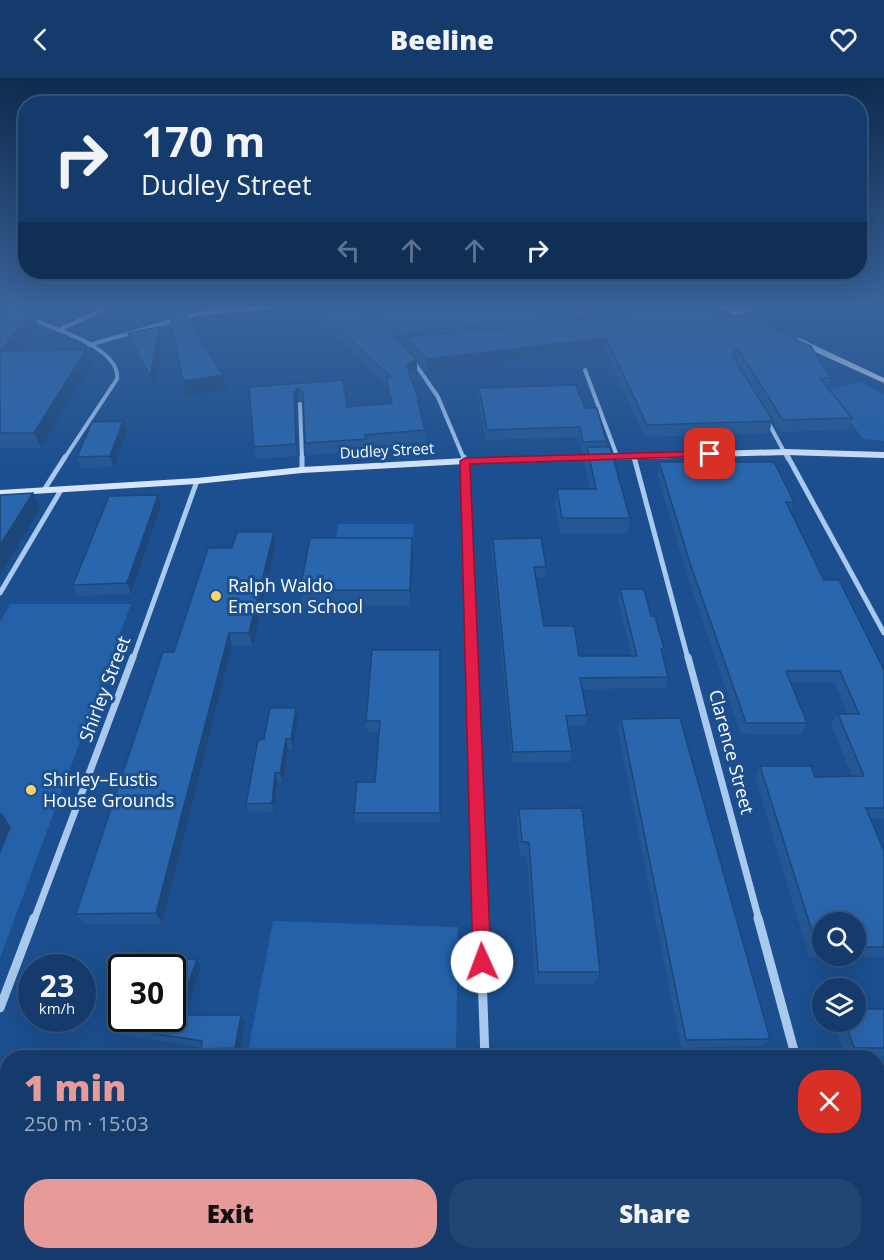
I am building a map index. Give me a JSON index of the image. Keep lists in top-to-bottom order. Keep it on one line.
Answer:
{"streets":{"main road":["Dudley Street"],"street":["Shirley Street","Clarence Street"]},"crossings":[["Dudley Street","Shirley Street"],["Dudley Street","Clarence Street"]],"places":["Ralph Waldo Emerson School","Shirley–Eustis House Grounds"],"page":{"header":"Beeline","turn":["170 m","Dudley Street"],"speed":"23 km/h","limit":"30","heading":["1 min","250 m · 15:03"],"buttons":["Exit","Share"]}}
